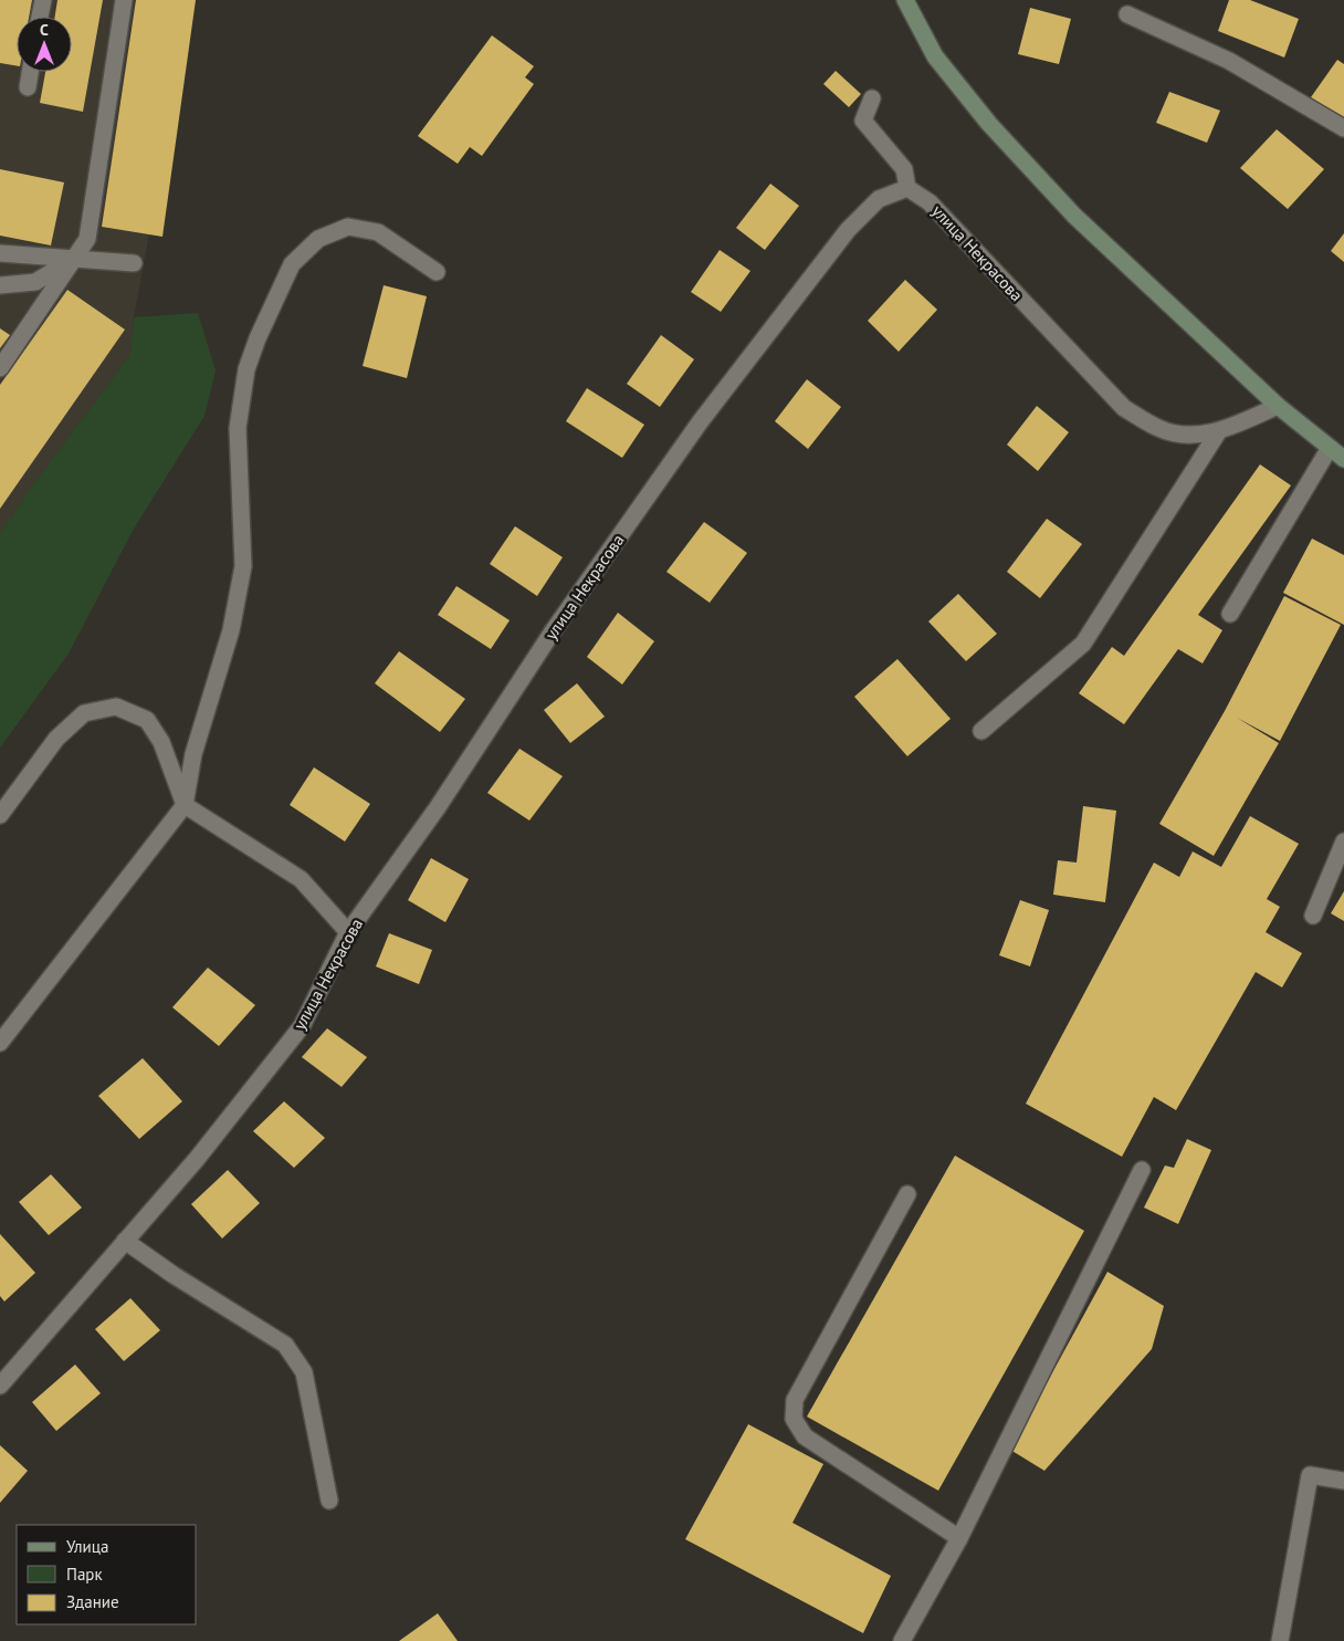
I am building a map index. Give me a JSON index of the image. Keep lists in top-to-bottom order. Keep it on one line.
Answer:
{"streets":{"street":["улица Некрасова"]},"legend":["Улица","Парк","Здание"],"north":"top"}
